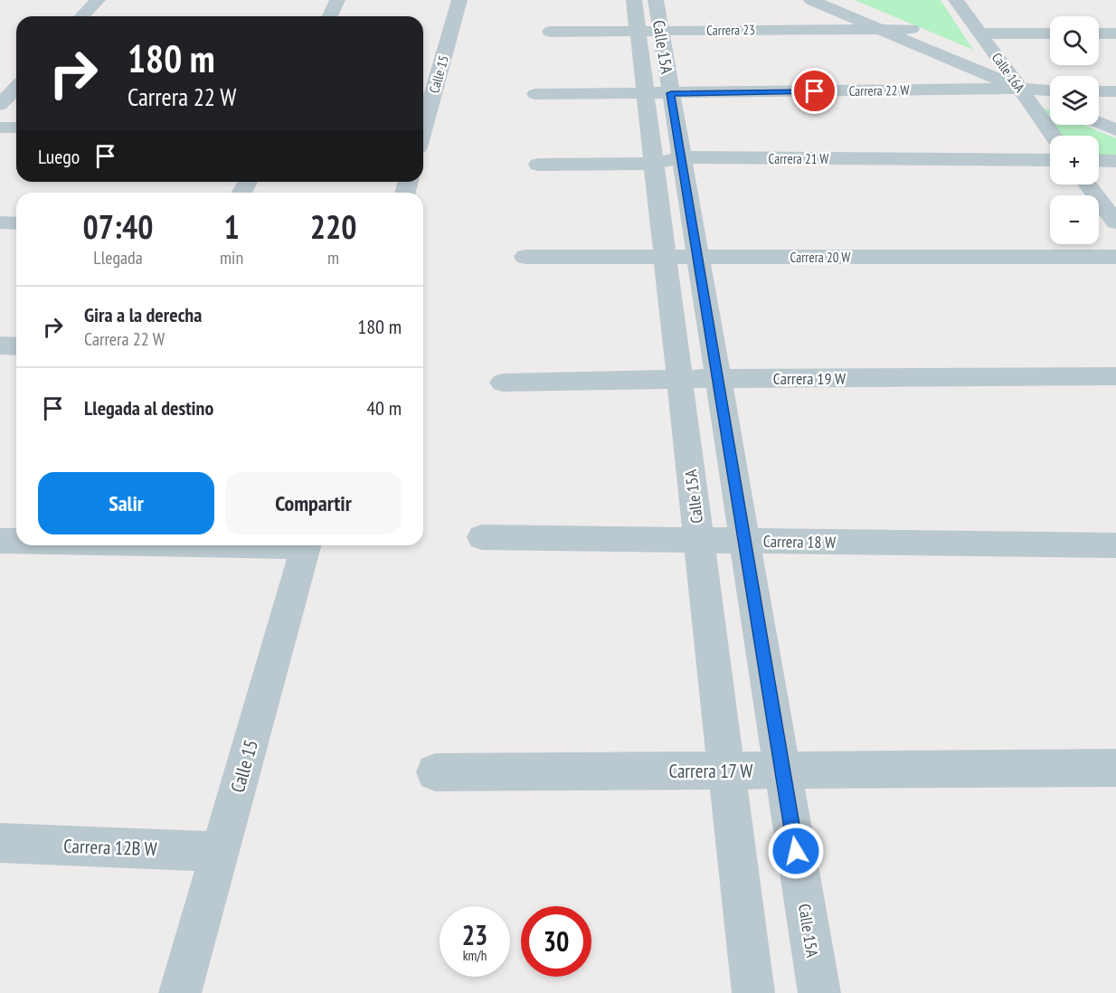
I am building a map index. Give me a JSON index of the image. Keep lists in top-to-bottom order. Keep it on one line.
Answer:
{"streets":{"street":["Carrera 23","Calle 15A","Calle 16A","Calle 15","Carrera 22 W","Carrera 21 W","Carrera 20 W","Carrera 19 W","Carrera 18 W","Carrera 17 W","Carrera 12B W"]},"crossings":[["Carrera 23","Calle 15A"],["Calle 15A","Carrera 22 W"],["Calle 15A","Carrera 21 W"],["Calle 15A","Carrera 20 W"],["Calle 15A","Carrera 19 W"],["Calle 15A","Carrera 18 W"],["Calle 15A","Carrera 17 W"],["Calle 16A","Carrera 22 W"],["Calle 15","Carrera 12B W"]],"page":{"map_buttons":["+","−"],"turn":["180 m","Carrera 22 W"],"then":"Luego","eta":["07:40","Llegada","1","min","220","m"],"list":[{"name":"Gira a la derecha","note":"Carrera 22 W","value":"180 m"},{"name":"Llegada al destino","value":"40 m"}],"buttons":["Salir","Compartir"],"speed":"23 km/h","limit":"30"}}
